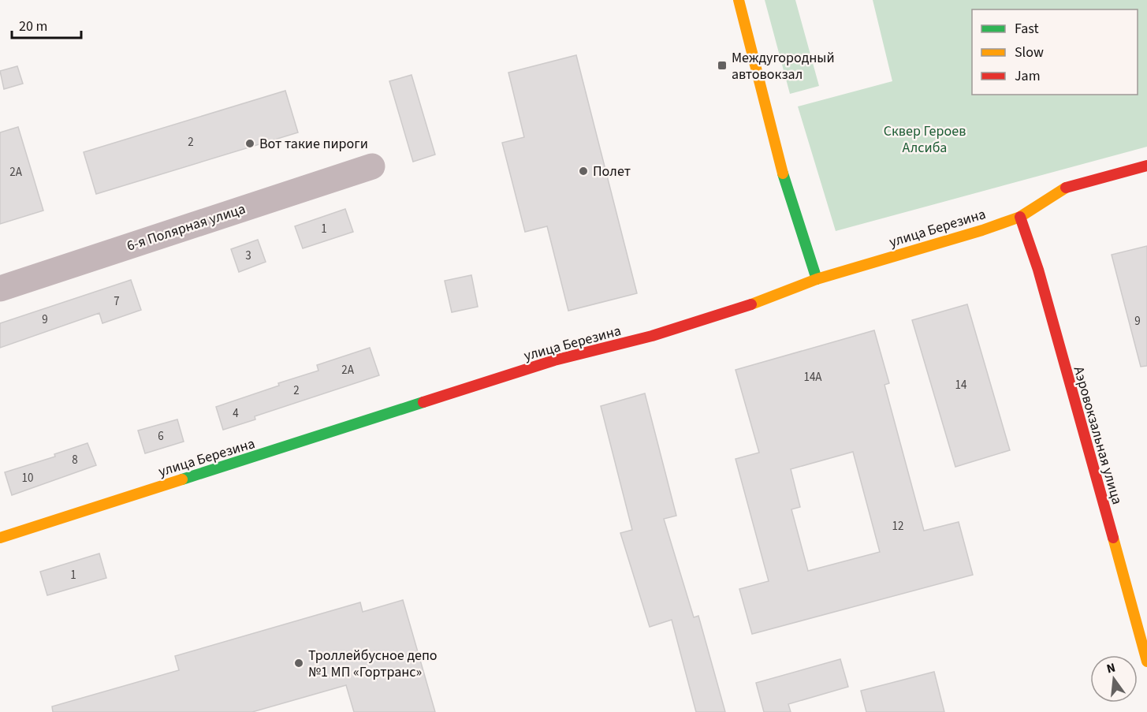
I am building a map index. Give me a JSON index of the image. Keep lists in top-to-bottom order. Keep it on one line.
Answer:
{"streets":{"street":["6-я Полярная улица","улица Березина","Аэровокзальная улица"]},"crossings":[["улица Березина","Аэровокзальная улица"]],"parks":["Сквер Героев Алсиба"],"places":{"transit":["Междугородный автовокзал"],"other":["Вот такие пироги","Полет","Троллейбусное депо №1 МП «Гортранс»"]},"house_numbers":["2","2А","1","3","7","9","9","2А","14А","14","2","4","6","8","10","12","1"],"legend":["Fast","Slow","Jam"],"scale_bar":"20 m","north":"top"}
